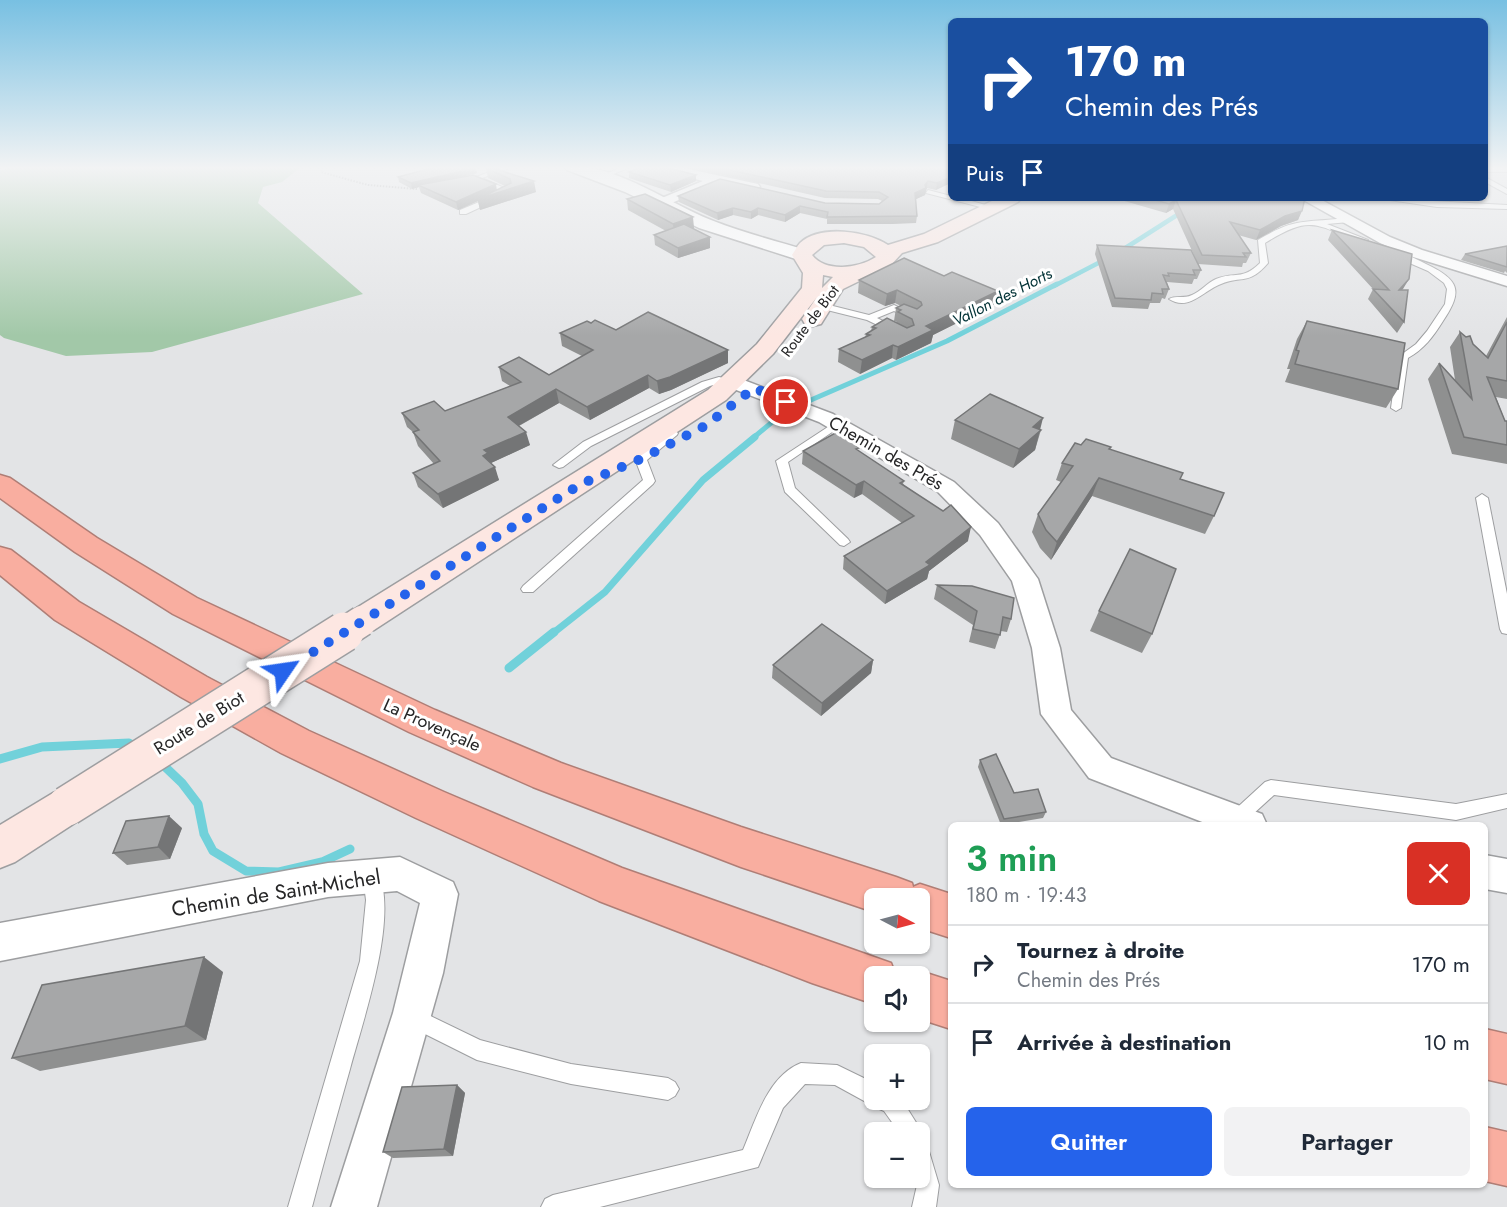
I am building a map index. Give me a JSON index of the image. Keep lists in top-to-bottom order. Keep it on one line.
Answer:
{"streets":{"highway":["La Provençale"],"main road":["Route de Biot"],"street":["Chemin des Prés","Chemin de Saint-Michel"]},"crossings":[["Route de Biot","Chemin des Prés"]],"water":["Vallon des Horts"],"north":"right","page":{"turn":["170 m","Chemin des Prés"],"then":"Puis","heading":["3 min","180 m · 19:43"],"map_buttons":["+","−"],"list":[{"name":"Tournez à droite","note":"Chemin des Prés","value":"170 m"},{"name":"Arrivée à destination","value":"10 m"}],"buttons":["Quitter","Partager"]}}
